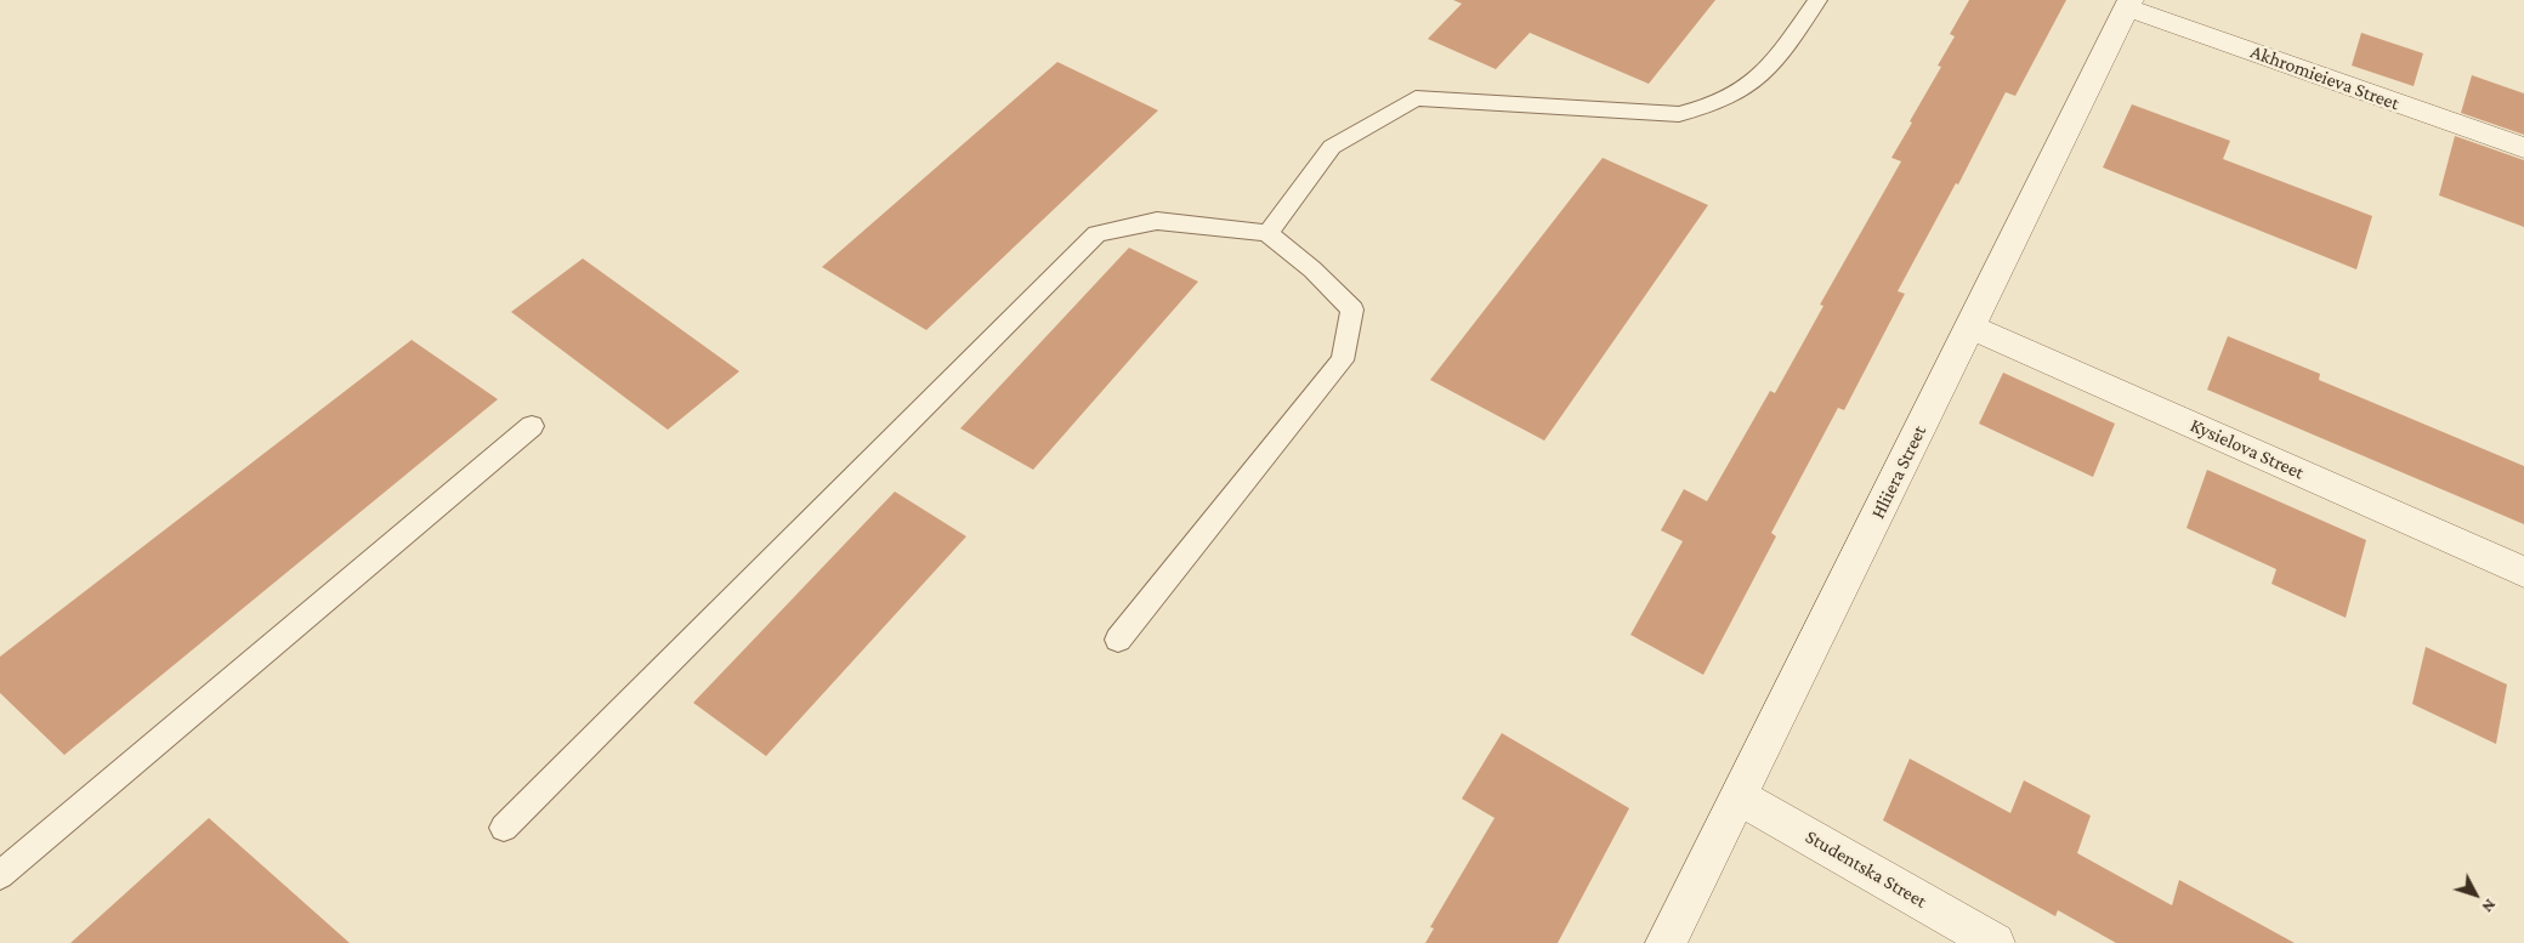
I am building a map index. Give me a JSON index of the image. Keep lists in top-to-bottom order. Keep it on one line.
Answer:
{"streets":{"street":["Akhromieieva Street","Kysielova Street","Hliiera Street","Studentska Street"]},"crossings":[["Akhromieieva Street","Hliiera Street"],["Kysielova Street","Hliiera Street"],["Hliiera Street","Studentska Street"]],"north":"bottom right"}
